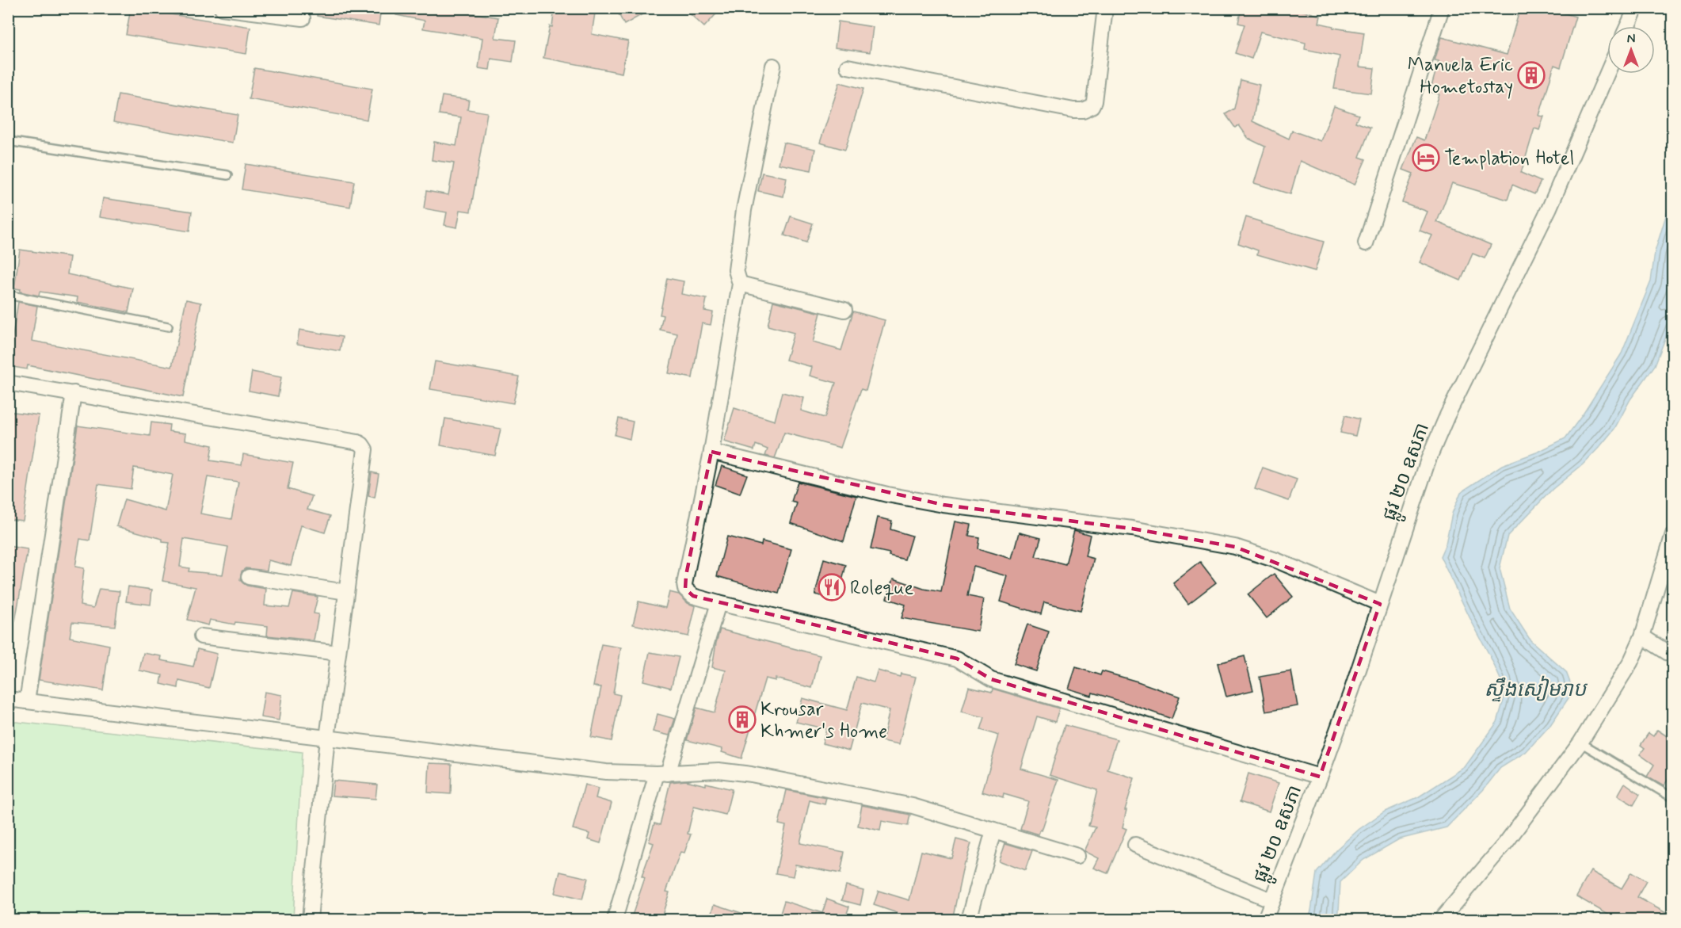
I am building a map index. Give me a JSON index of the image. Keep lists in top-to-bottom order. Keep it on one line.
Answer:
{"streets":{"street":["ផ្លូវ ២០ ឧសភា"]},"water":["ស្ទឹងសៀមរាប"],"places":{"building":["Manuela Eric Hometostay","Krousar Khmer's Home"],"hotel":["Templation Hotel"],"restaurant":["Roleque"]},"north":"top"}
